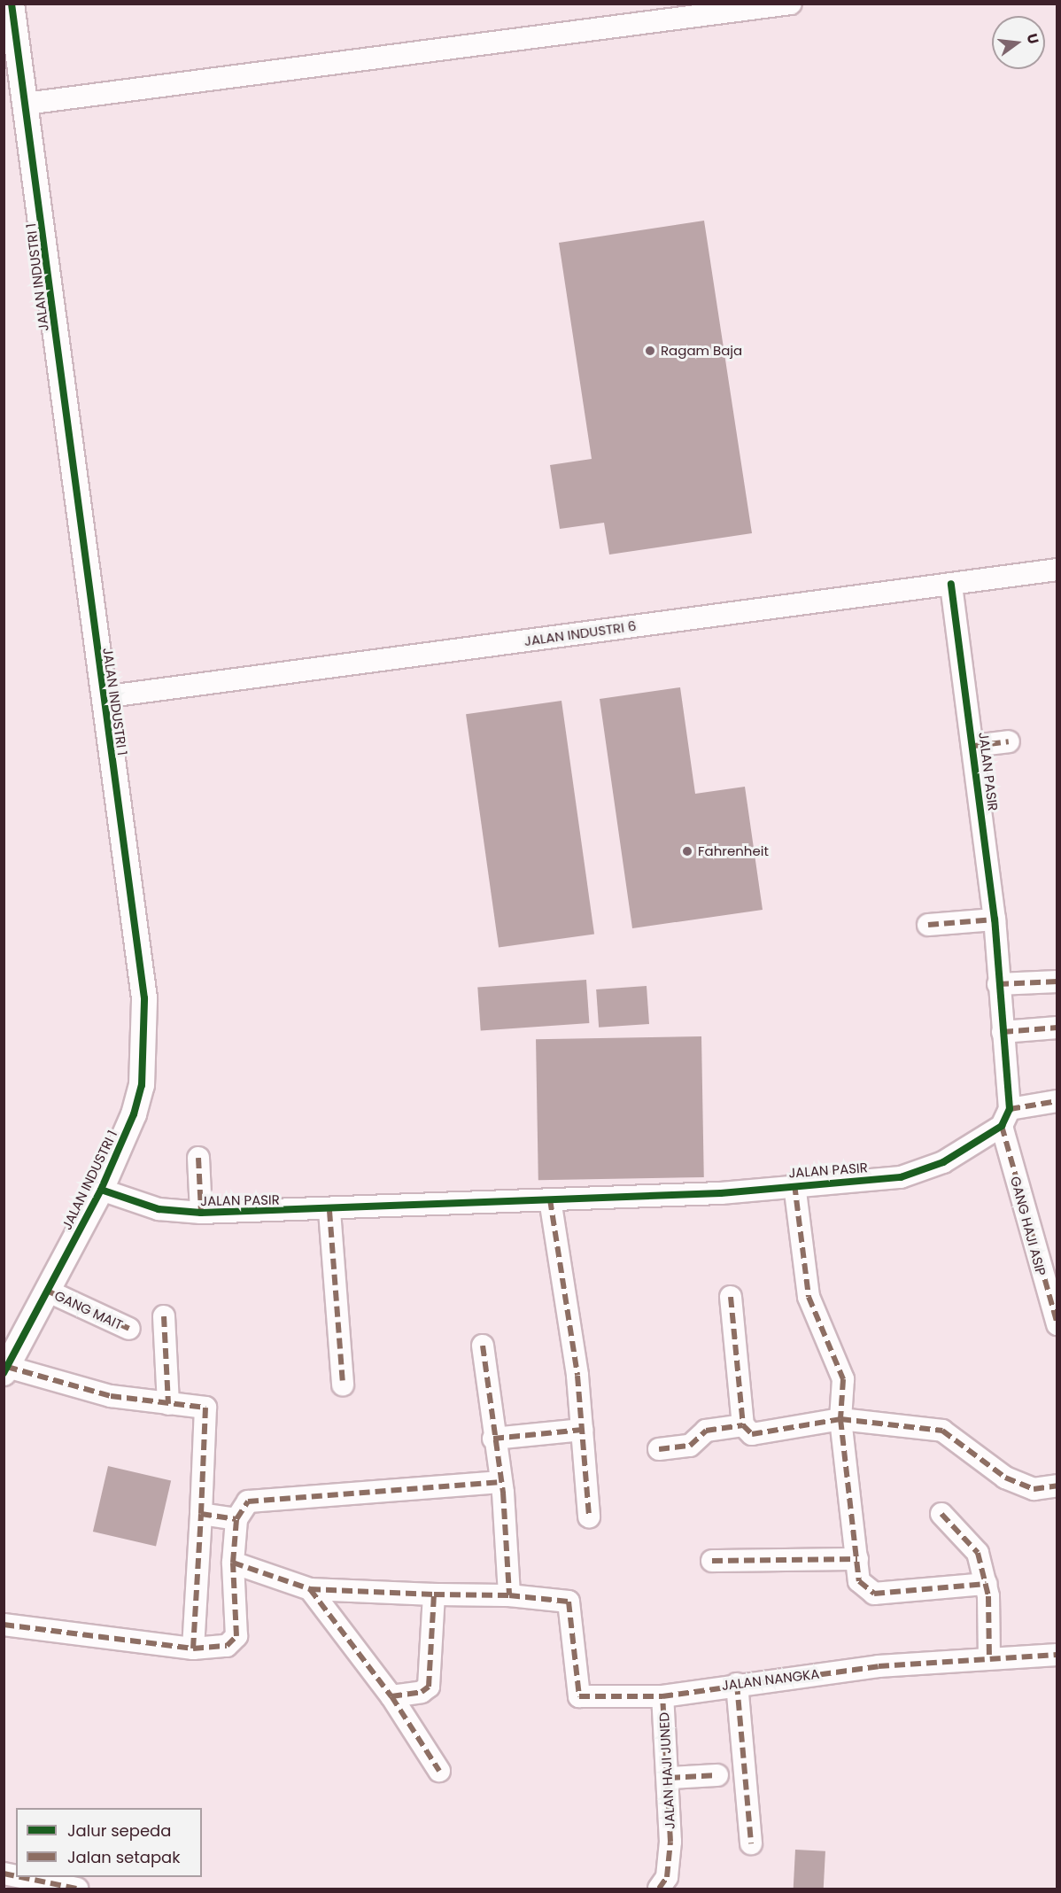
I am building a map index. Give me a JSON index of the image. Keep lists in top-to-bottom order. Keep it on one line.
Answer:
{"streets":{"street":["JALAN INDUSTRI 1","JALAN INDUSTRI 6","JALAN PASIR","GANG HAJI ASIP","GANG MAIT","JALAN NANGKA","JALAN HAJI JUNED"]},"crossings":[["JALAN INDUSTRI 1","JALAN INDUSTRI 6"],["JALAN INDUSTRI 1","JALAN PASIR"],["JALAN INDUSTRI 1","GANG MAIT"],["JALAN INDUSTRI 6","JALAN PASIR"],["JALAN PASIR","GANG HAJI ASIP"],["JALAN NANGKA","JALAN HAJI JUNED"]],"places":["Ragam Baja","Fahrenheit"],"legend":["Jalur sepeda","Jalan setapak"],"north":"right"}
